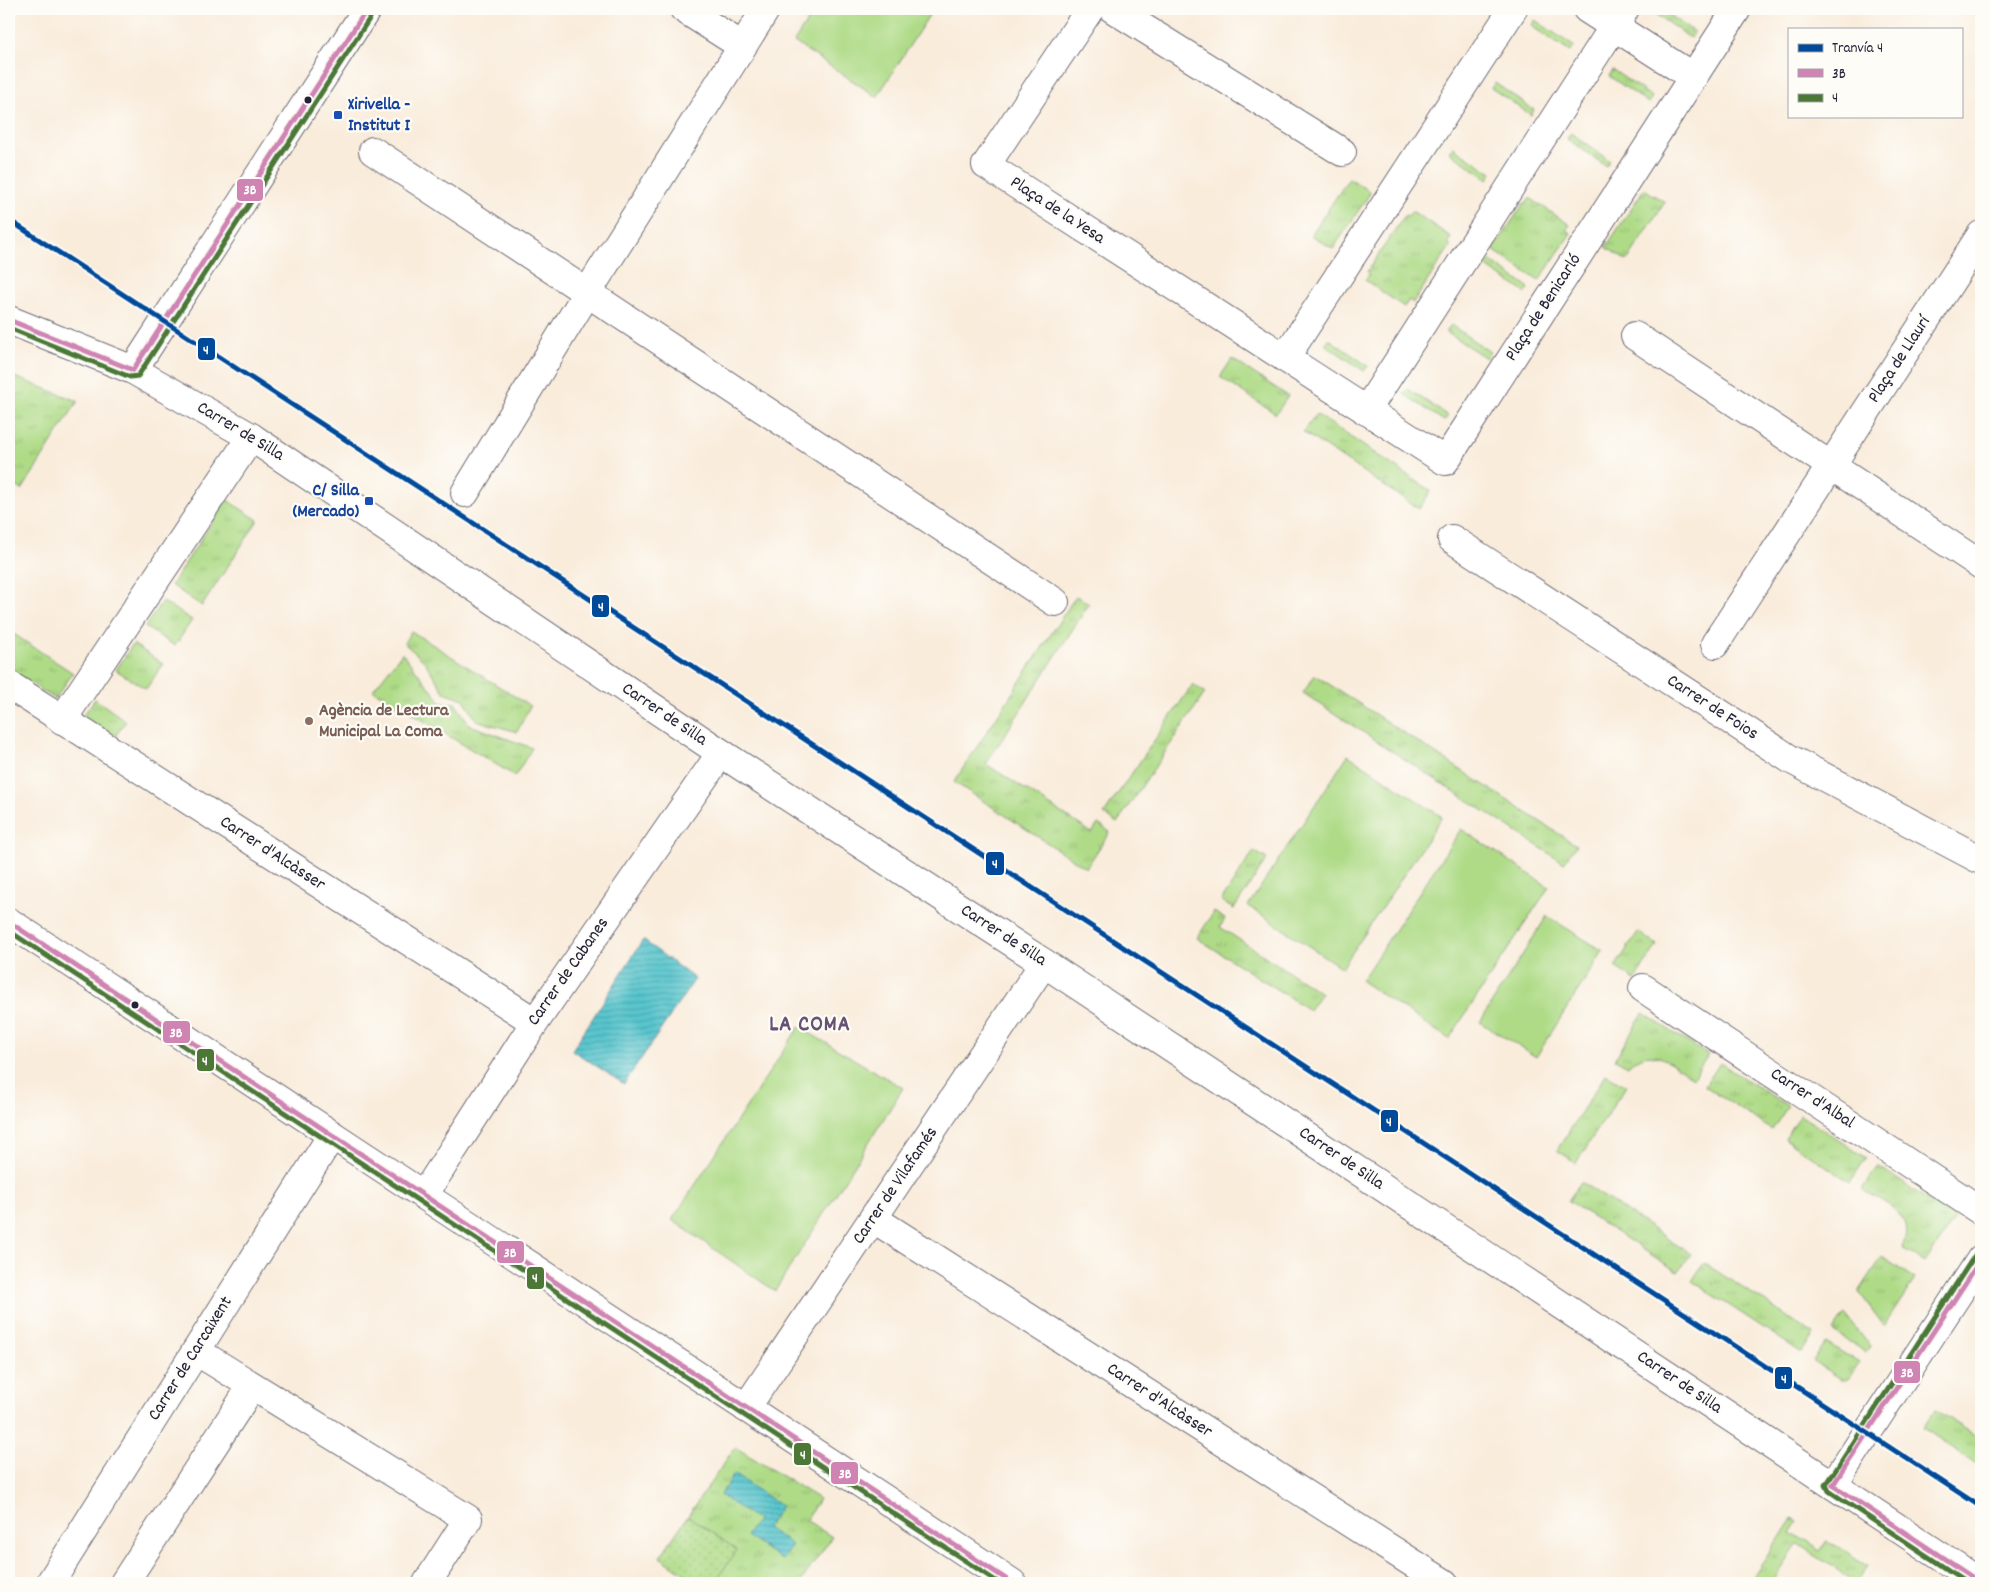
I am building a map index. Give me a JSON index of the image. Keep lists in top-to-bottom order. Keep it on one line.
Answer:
{"streets":{"street":["Plaça de la Yesa","Plaça de Benicarló","Plaça de Llaurí","Carrer de Silla","Carrer de Foios","Carrer d'Alcàsser","Carrer de Cabanes","Carrer d'Albal","Carrer de Vilafamés","Carrer de Carcaixent"]},"crossings":[["Plaça de la Yesa","Plaça de Benicarló"],["Carrer de Silla","Carrer de Cabanes"],["Carrer de Silla","Carrer de Vilafamés"],["Carrer d'Alcàsser","Carrer de Cabanes"],["Carrer d'Alcàsser","Carrer de Vilafamés"]],"districts":["LA COMA"],"places":{"transit":["Xirivella - Institut I","C/ Silla (Mercado)"],"other":["Agència de Lectura Municipal La Coma"]},"lines":["transit line 3B","transit line 4","tram line 4"],"legend":["Tranvía 4","3B","4"]}
